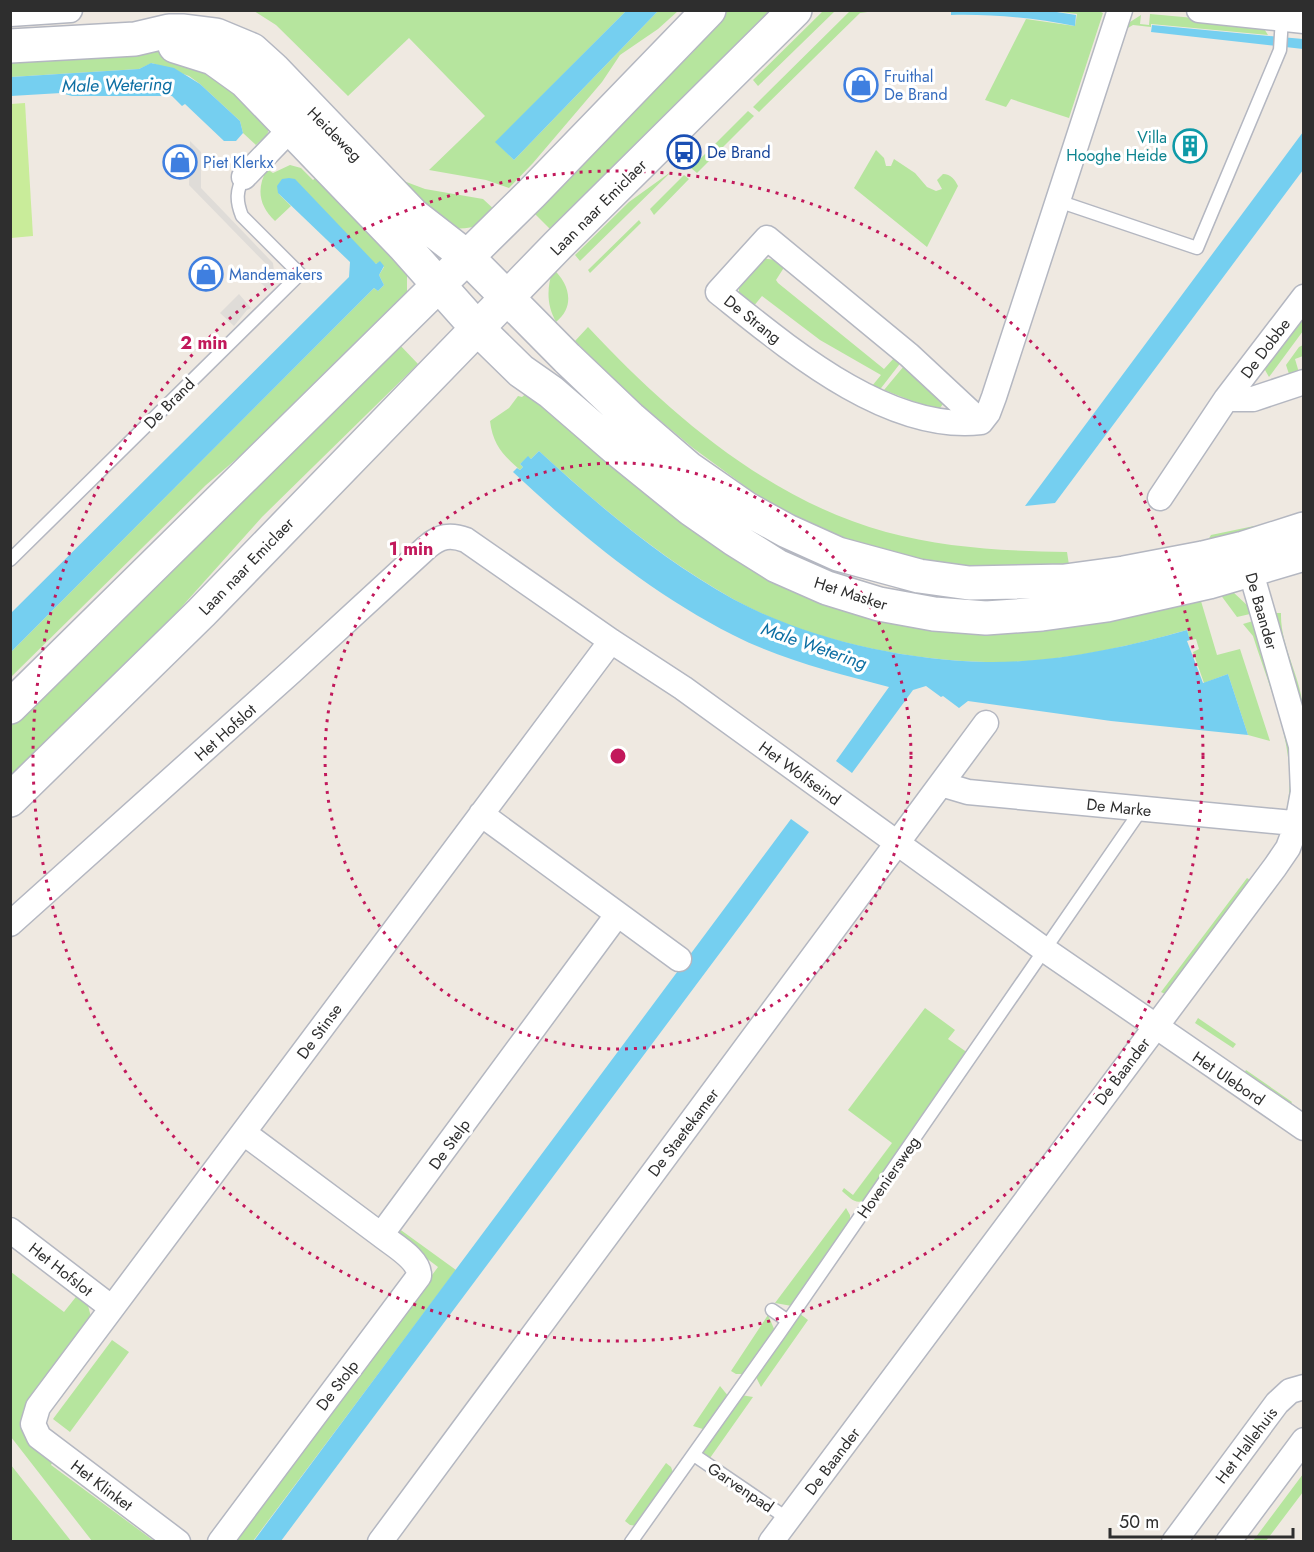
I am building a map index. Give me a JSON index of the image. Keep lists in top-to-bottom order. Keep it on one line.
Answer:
{"streets":{"street":["Heideweg","Laan naar Emiclaer","De Strang","De Dobbe","De Brand","Het Masker","De Baander","Het Hofslot","Het Wolfseind","De Marke","De Stinse","Het Ulebord","De Staetekamer","De Stelp","De Stolp","Het Hallehuis","Het Klinket"],"lane":["Hoveniersweg","Garvenpad"]},"crossings":[["Heideweg","Laan naar Emiclaer"],["Heideweg","De Brand"],["Heideweg","Het Masker"],["Laan naar Emiclaer","Het Masker"],["Het Masker","De Baander"],["De Baander","Het Wolfseind"],["De Baander","De Marke"],["De Baander","Het Ulebord"],["De Baander","Garvenpad"],["Het Hofslot","Het Wolfseind"],["Het Hofslot","De Stinse"],["Het Wolfseind","De Stinse"],["Het Wolfseind","Het Ulebord"],["Het Wolfseind","De Staetekamer"],["Het Wolfseind","Hoveniersweg"],["De Marke","De Staetekamer"],["De Marke","Hoveniersweg"],["De Stinse","Het Klinket"],["De Stelp","De Stolp"],["Hoveniersweg","Garvenpad"]],"water":["Male Wetering"],"places":{"shop":["Fruithal De Brand","Piet Klerkx","Mandemakers"],"building":["Villa Hooghe Heide"],"bus stop":["De Brand"]},"scale_bar":"50 m","rings":["2 min","1 min"]}
